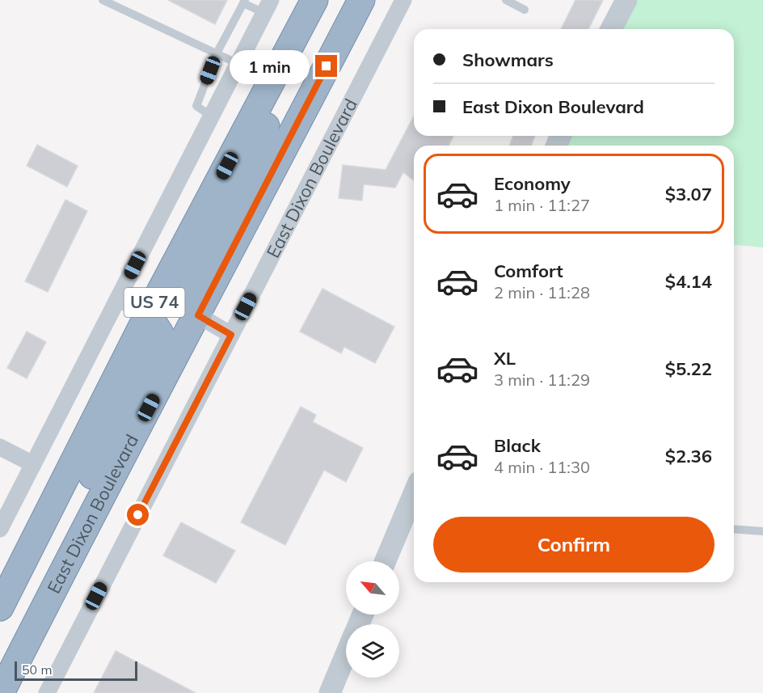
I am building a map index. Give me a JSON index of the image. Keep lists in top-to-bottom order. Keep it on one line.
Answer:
{"streets":{"highway":["East Dixon Boulevard","US 74"]},"scale_bar":"50 m","north":"top left","page":{"banner":["Showmars","East Dixon Boulevard"],"bubble":"1 min","list":[{"name":"Economy","note":"1 min · 11:27","value":"$3.07"},{"name":"Comfort","note":"2 min · 11:28","value":"$4.14"},{"name":"XL","note":"3 min · 11:29","value":"$5.22"},{"name":"Black","note":"4 min · 11:30","value":"$2.36"}],"buttons":"Confirm","scale":"50 m"}}
